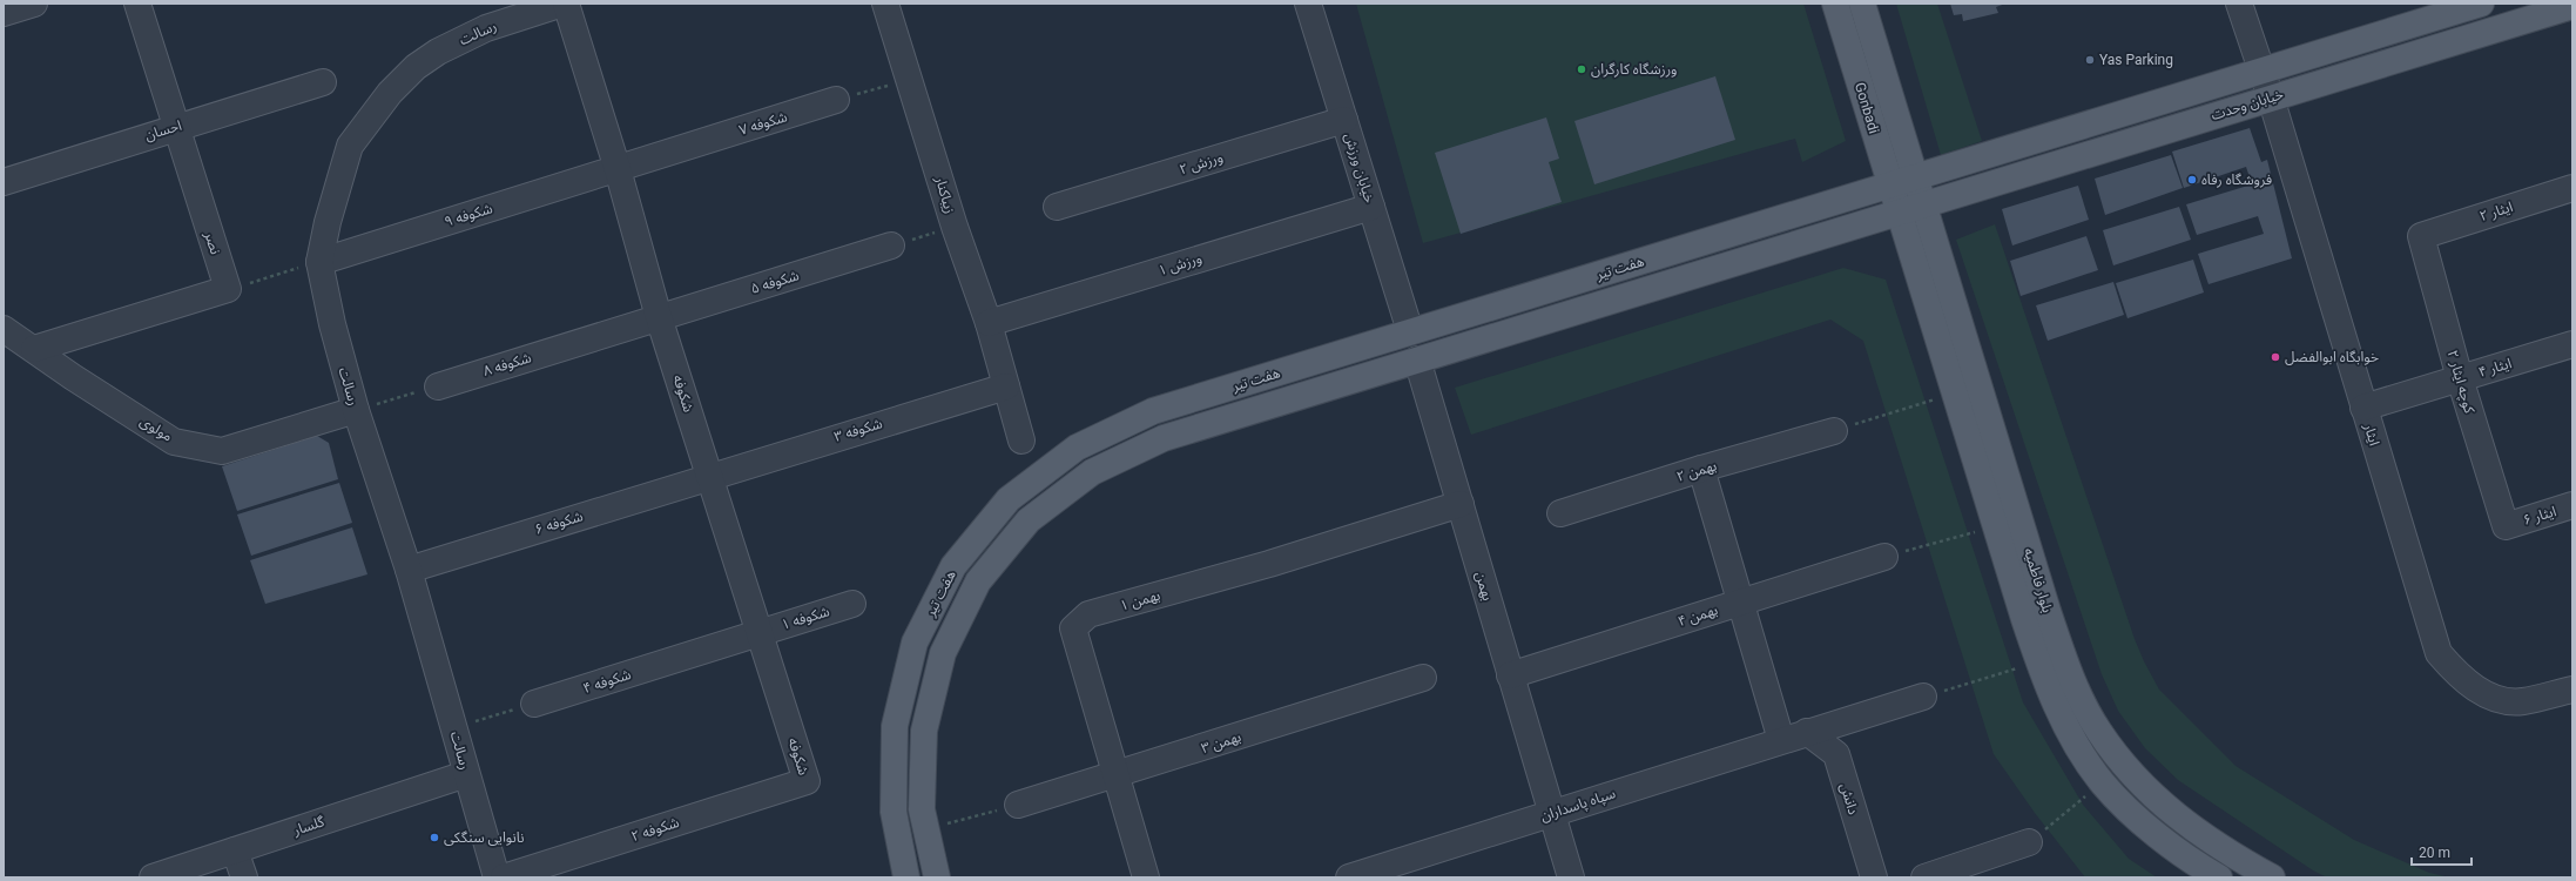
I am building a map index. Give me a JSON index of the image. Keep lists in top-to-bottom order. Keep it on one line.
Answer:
{"streets":{"main road":["خیابان وحدت","Gonbadi","هفت تیر","بلوار فاطمیه"],"street":["رسالت","شکوفه ۷","احسان","ورزش ۲","خیابان ورزش","زیباکنار","ایثار ۲","شکوفه ۹","نصر","ورزش ۱","شکوفه ۵","شکوفه ۸","ایثار ۴","کوچه ایثار ۲","شکوفه","مولوی","شکوفه ۳","ایثار","بهمن ۲","ایثار ۶","شکوفه ۶","بهمن","بهمن ۱","بهمن ۴","شکوفه ۱","شکوفه ۴","بهمن ۳","دانش","سپاه پاسداران","گلسار","شکوفه ۲"]},"crossings":[["رسالت","شکوفه ۹"],["رسالت","شکوفه"],["رسالت","مولوی"],["رسالت","شکوفه ۶"],["رسالت","گلسار"],["خیابان وحدت","Gonbadi"],["خیابان وحدت","هفت تیر"],["خیابان وحدت","ایثار"],["خیابان وحدت","بلوار فاطمیه"],["Gonbadi","هفت تیر"],["Gonbadi","بلوار فاطمیه"],["شکوفه ۷","شکوفه ۹"],["شکوفه ۷","شکوفه"],["احسان","نصر"],["ورزش ۲","خیابان ورزش"],["خیابان ورزش","ورزش ۱"],["خیابان ورزش","هفت تیر"],["زیباکنار","ورزش ۱"],["زیباکنار","شکوفه ۳"],["ایثار ۲","کوچه ایثار ۲"],["شکوفه ۹","شکوفه"],["هفت تیر","بلوار فاطمیه"],["هفت تیر","بهمن"],["شکوفه ۵","شکوفه ۸"],["شکوفه ۵","شکوفه"],["شکوفه ۸","شکوفه"],["ایثار ۴","کوچه ایثار ۲"],["ایثار ۴","ایثار"],["کوچه ایثار ۲","ایثار ۶"],["شکوفه","شکوفه ۳"],["شکوفه","شکوفه ۶"],["شکوفه","شکوفه ۱"],["شکوفه","شکوفه ۴"],["شکوفه","شکوفه ۲"],["شکوفه ۳","شکوفه ۶"],["بهمن","بهمن ۱"],["بهمن","بهمن ۴"],["بهمن","سپاه پاسداران"],["بهمن ۱","بهمن ۳"],["شکوفه ۱","شکوفه ۴"],["دانش","سپاه پاسداران"]],"places":["Yas Parking","ورزشگاه کارگران","فروشگاه رفاه","خوابگاه ابوالفضل","نانوایی سنگکی"],"scale_bar":"20 m"}
